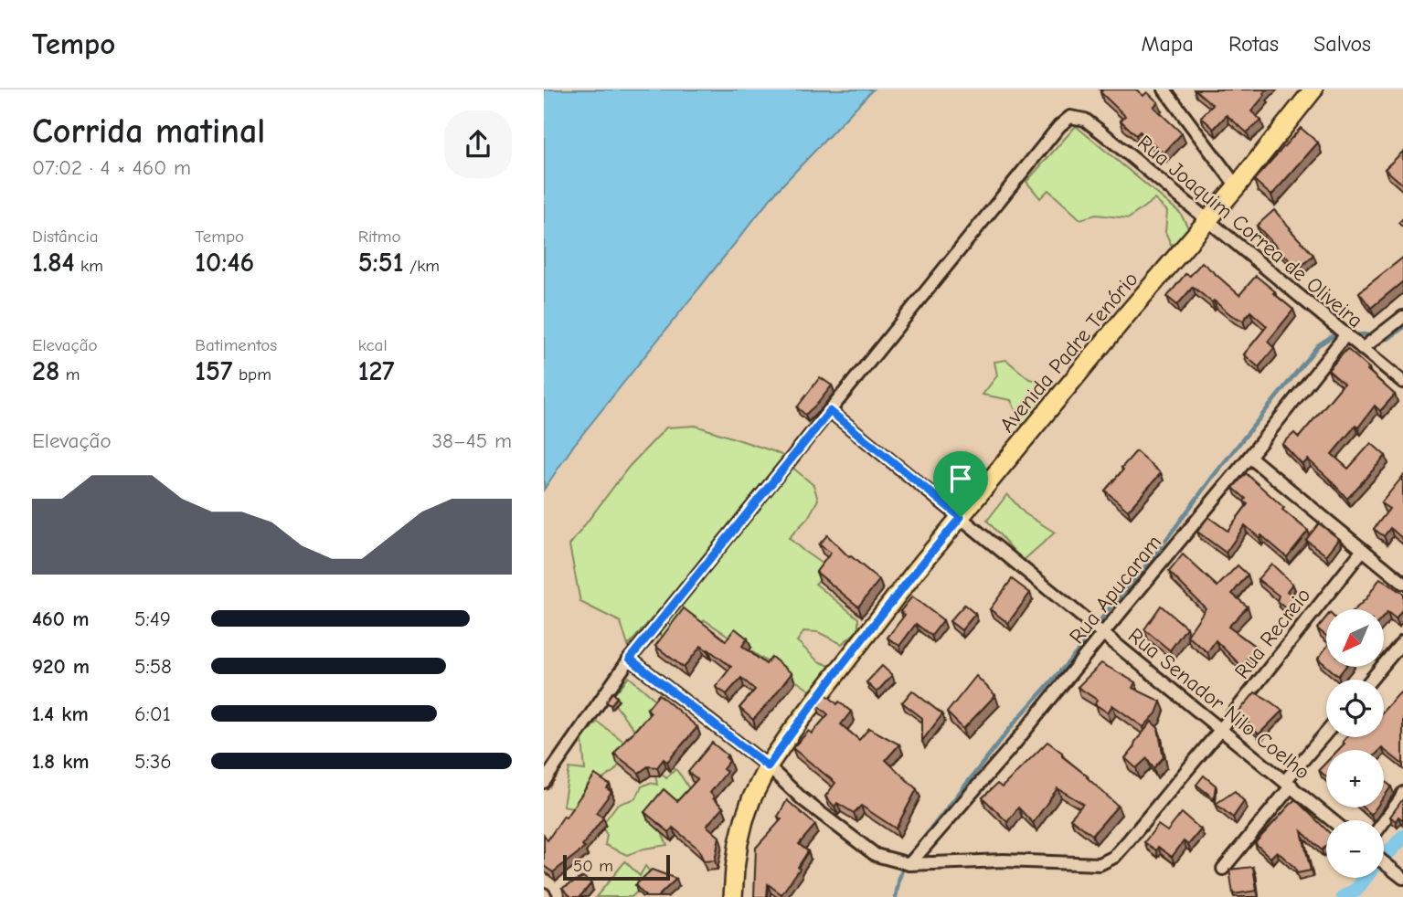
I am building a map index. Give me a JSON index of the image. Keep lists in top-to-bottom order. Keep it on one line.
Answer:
{"streets":{"main road":["Avenida Padre Tenório"],"street":["Rua Joaquim Correa de Oliveira","Rua Apucaram","Rua Recreio","Rua Senador Nilo Coelho"]},"crossings":[["Rua Joaquim Correa de Oliveira","Avenida Padre Tenório"],["Rua Joaquim Correa de Oliveira","Rua Apucaram"],["Rua Joaquim Correa de Oliveira","Rua Senador Nilo Coelho"],["Avenida Padre Tenório","Rua Senador Nilo Coelho"],["Rua Apucaram","Rua Recreio"],["Rua Apucaram","Rua Senador Nilo Coelho"],["Rua Recreio","Rua Senador Nilo Coelho"]],"scale_bar":"50 m","north":"bottom left","page":{"header":"Tempo","nav":["Mapa","Rotas","Salvos"],"heading":["Corrida matinal","07:02 · 4 × 460 m"],"stats":[["Distância","1.84 km"],["Tempo","10:46"],["Ritmo","5:51 /km"],["Elevação","28 m"],["Batimentos","157 bpm"],["kcal","127"]],"chart":["Elevação","38–45 m"],"list":[{"name":"460 m","note":"5:49"},{"name":"920 m","note":"5:58"},{"name":"1.4 km","note":"6:01"},{"name":"1.8 km","note":"5:36"}],"map_buttons":["+","−"],"scale":"50 m"}}
